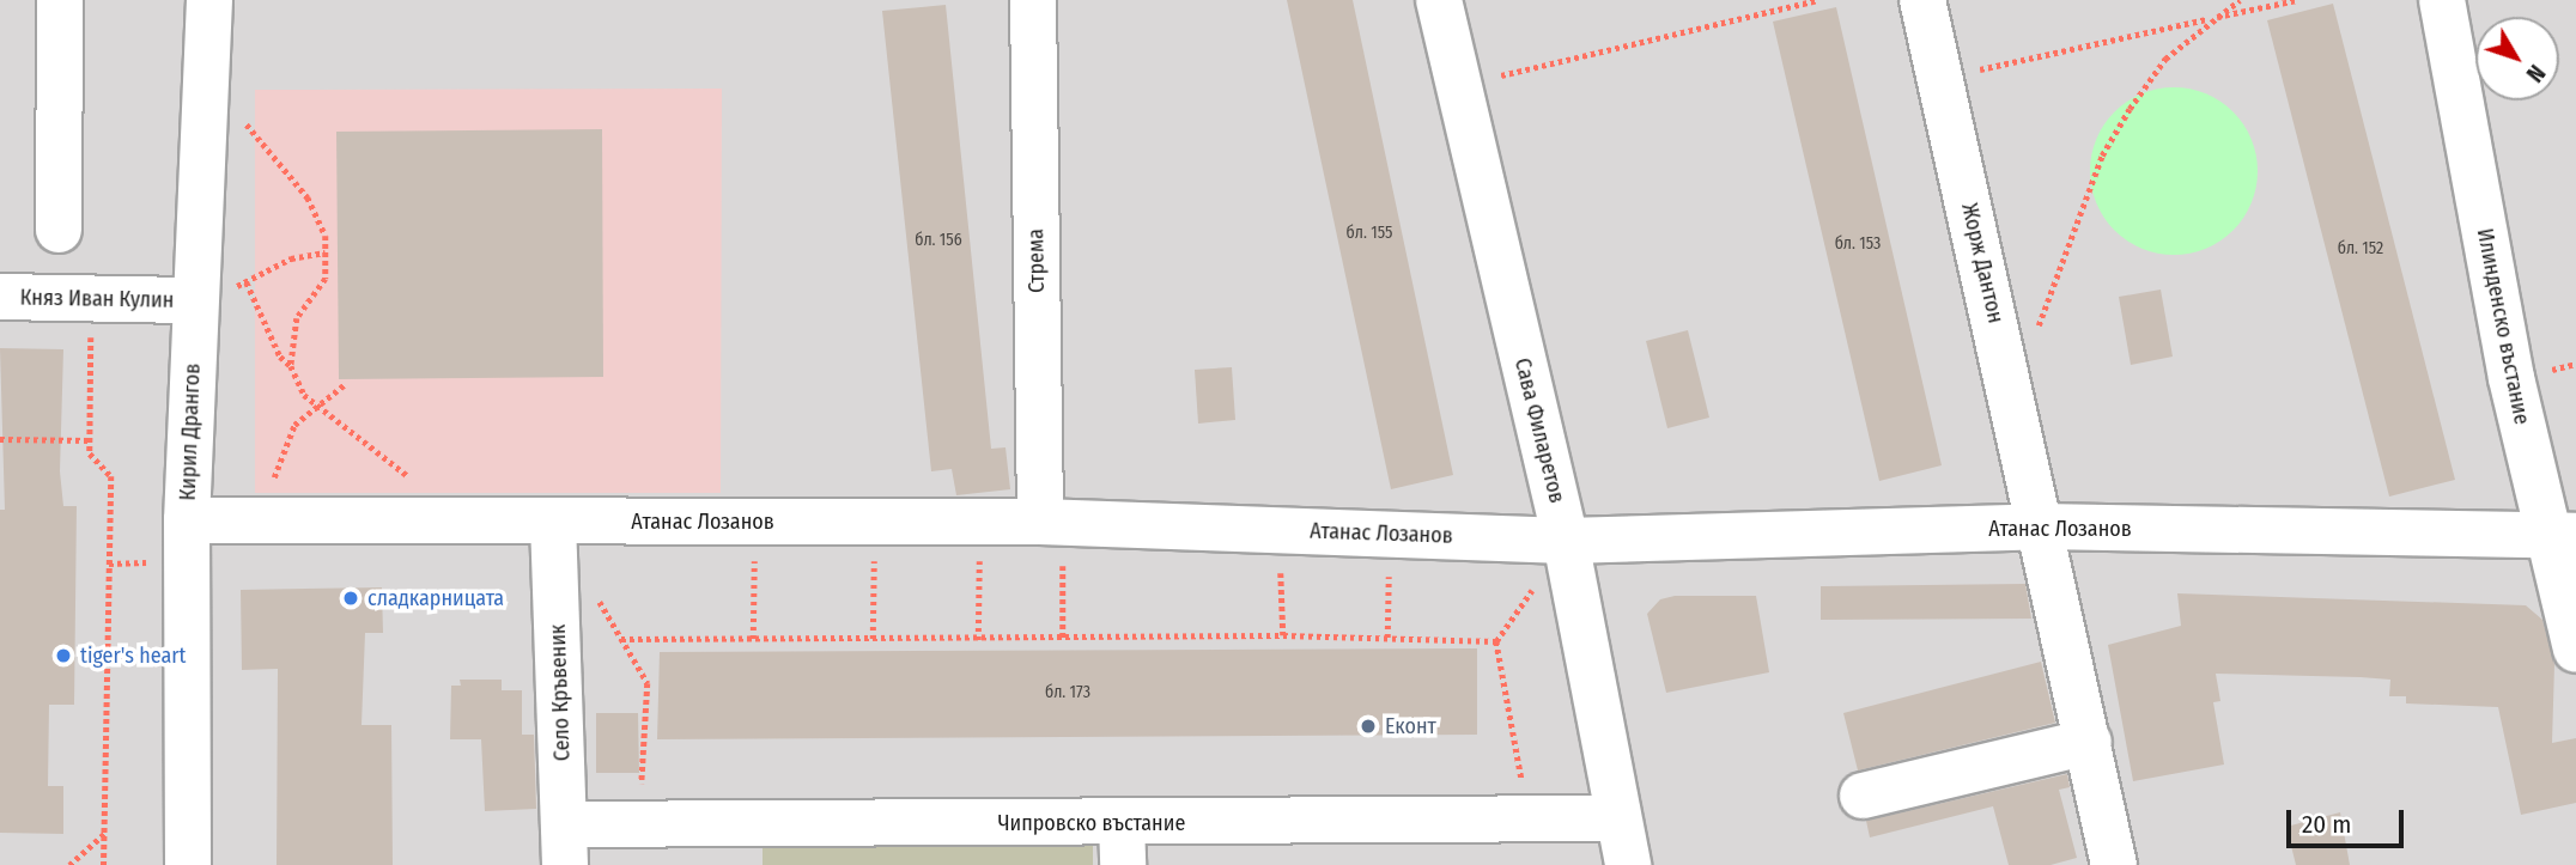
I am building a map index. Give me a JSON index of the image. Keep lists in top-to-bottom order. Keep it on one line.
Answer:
{"streets":{"street":["Стрема","Жорж Дантон","Княз Иван Кулин","Илинденско въстание","Сава Филаретов","Кирил Дрангов","Атанас Лозанов","Село Кръвеник","Чипровско въстание"]},"crossings":[["Стрема","Атанас Лозанов"],["Жорж Дантон","Атанас Лозанов"],["Княз Иван Кулин","Кирил Дрангов"],["Илинденско въстание","Атанас Лозанов"],["Сава Филаретов","Атанас Лозанов"],["Сава Филаретов","Чипровско въстание"],["Кирил Дрангов","Атанас Лозанов"],["Атанас Лозанов","Село Кръвеник"],["Село Кръвеник","Чипровско въстание"]],"places":["сладкарницата","tiger's heart","Еконт"],"house_numbers":["бл. 155","бл. 156","бл. 153","бл. 152","бл. 173"],"scale_bar":"20 m","north":"bottom right"}
